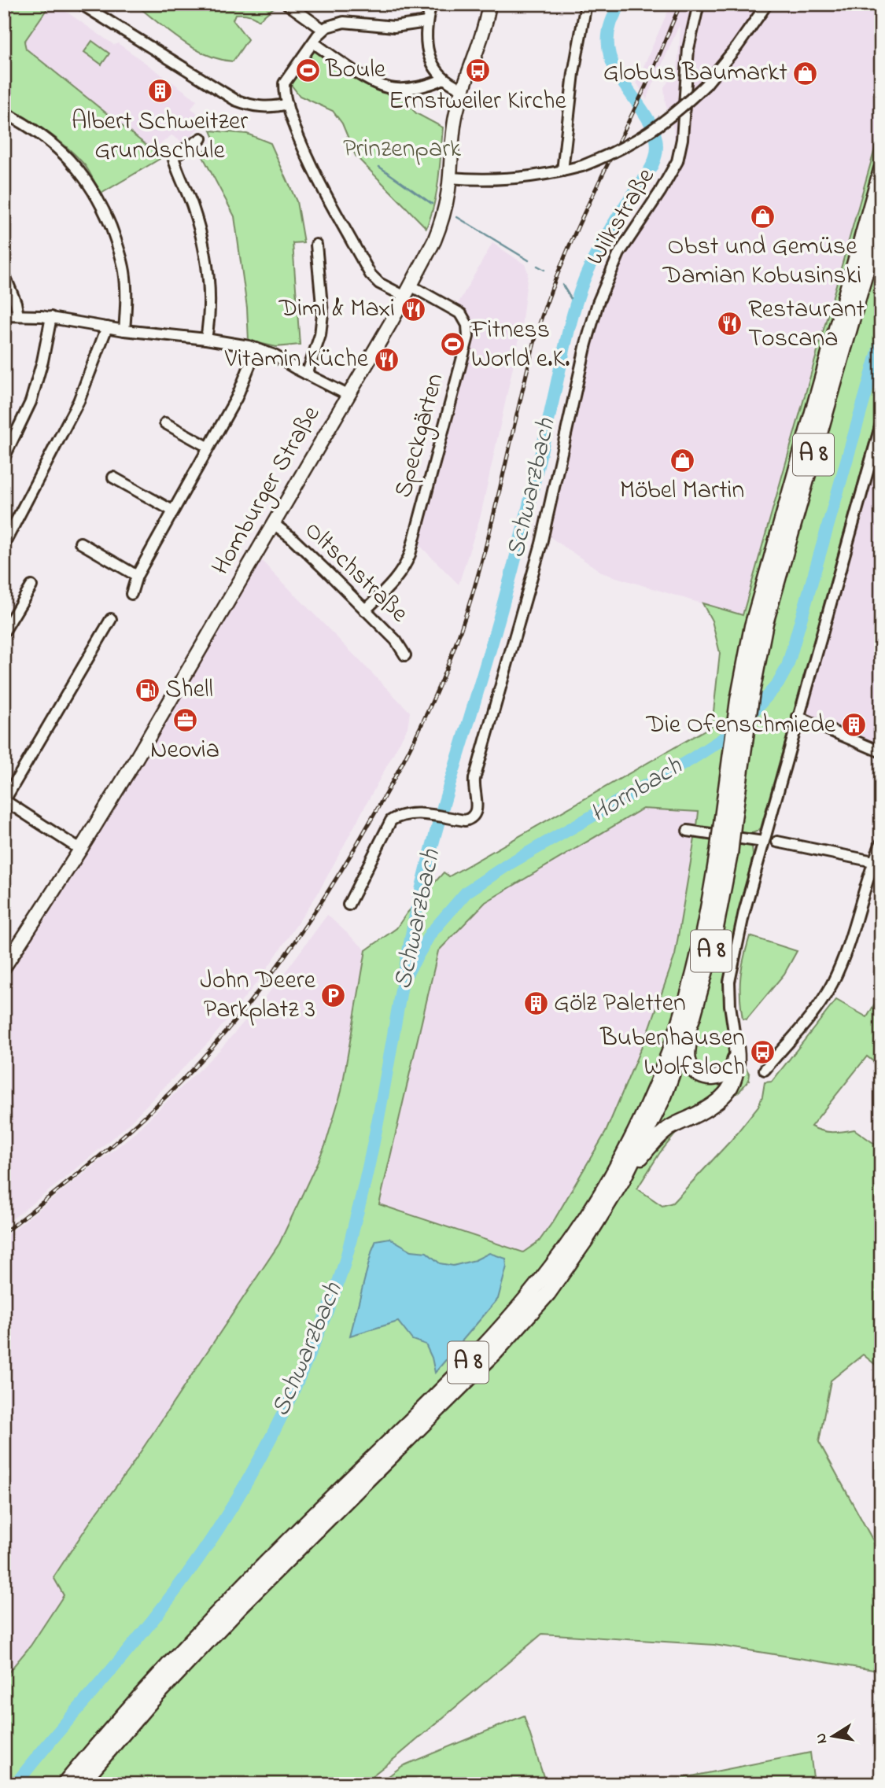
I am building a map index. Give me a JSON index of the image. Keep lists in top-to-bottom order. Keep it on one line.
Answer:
{"streets":{"highway":["A 8"],"main road":["Homburger Straße"],"street":["Wilkstraße","Speckgärten","Oltschstraße"]},"crossings":[["Speckgärten","Homburger Straße"],["Speckgärten","Oltschstraße"],["Homburger Straße","Oltschstraße"]],"water":["Schwarzbach","Hornbach"],"parks":["Prinzenpark"],"places":{"sports":["Boule","Fitness World e.K."],"bus stop":["Ernstweiler Kirche","Bubenhausen Wolfsloch"],"shop":["Globus Baumarkt","Obst und Gemüse Damian Kobusinski","Möbel Martin"],"building":["Albert Schweitzer Grundschule","Die Ofenschmiede","Gölz Paletten"],"restaurant":["Dimi & Maxi","Restaurant Toscana","Vitamin Küche"],"fuel station":["Shell"],"office":["Neovia"],"parking":["John Deere Parkplatz 3"]},"north":"left"}
